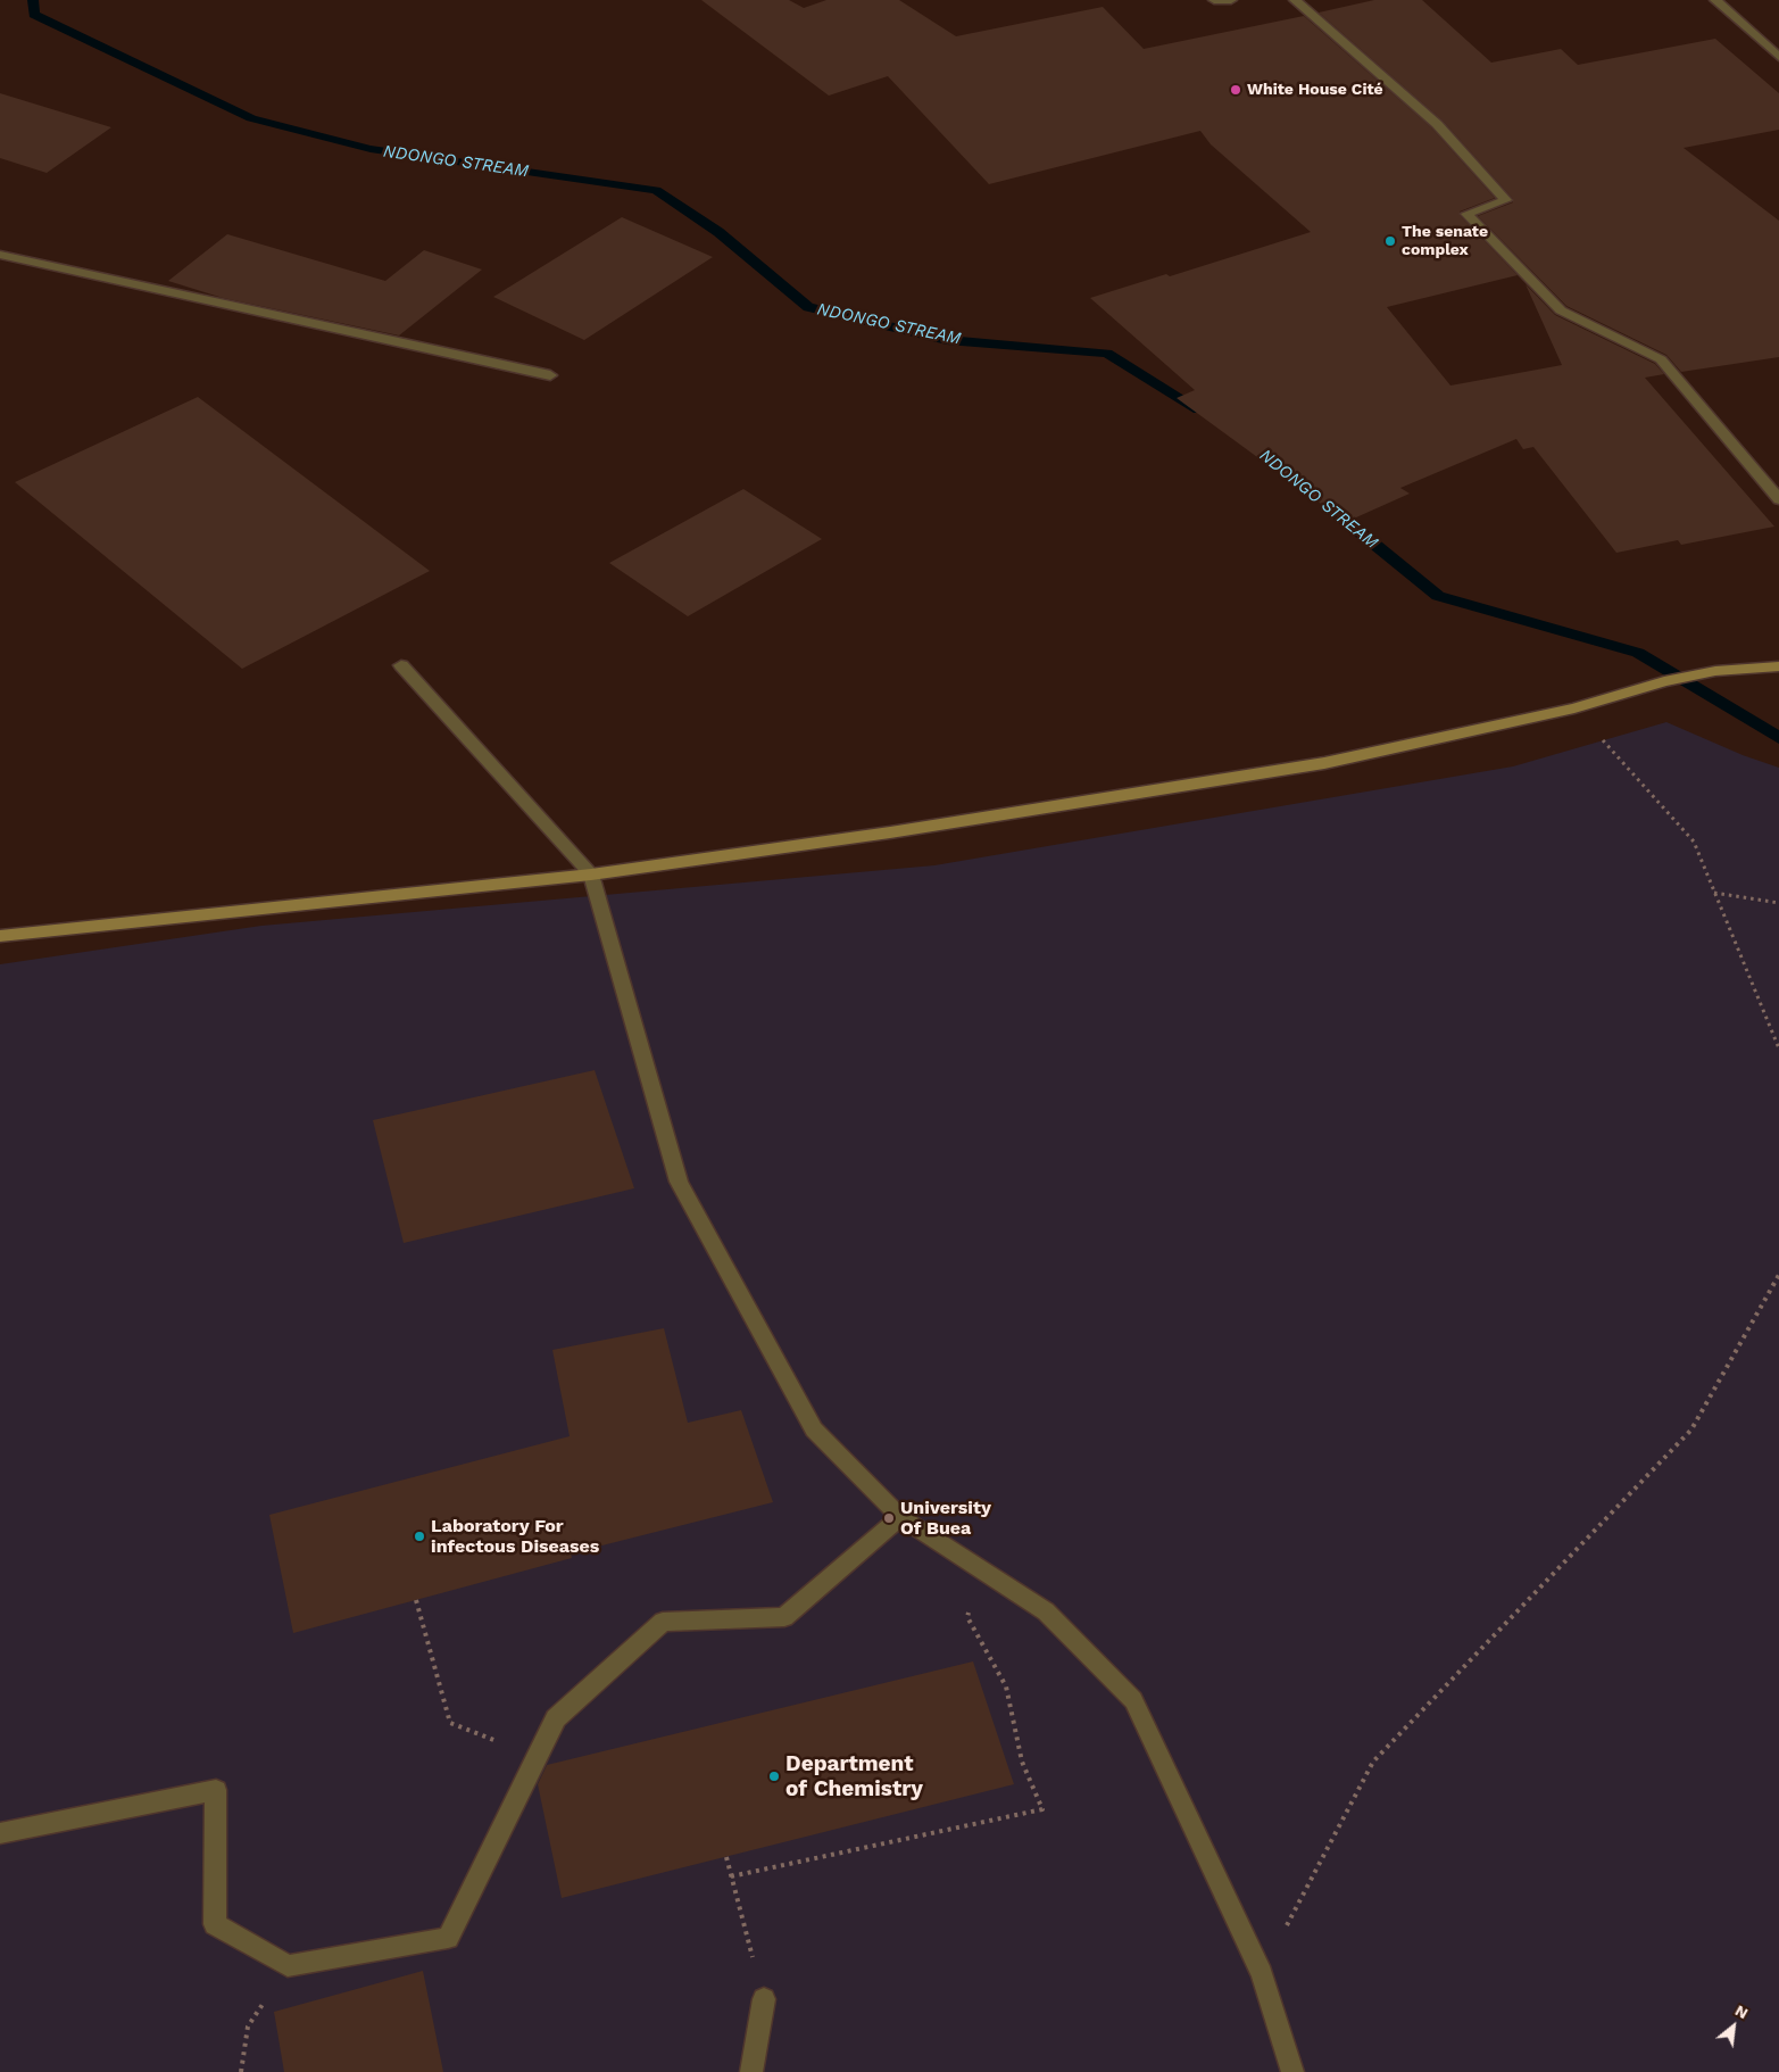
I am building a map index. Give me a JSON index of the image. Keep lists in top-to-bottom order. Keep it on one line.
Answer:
{"water":["NDONGO STREAM"],"places":["White House Cité","The senate complex","University Of Buea","Laboratory For infectous Diseases","Department of Chemistry"],"north":"top right"}
